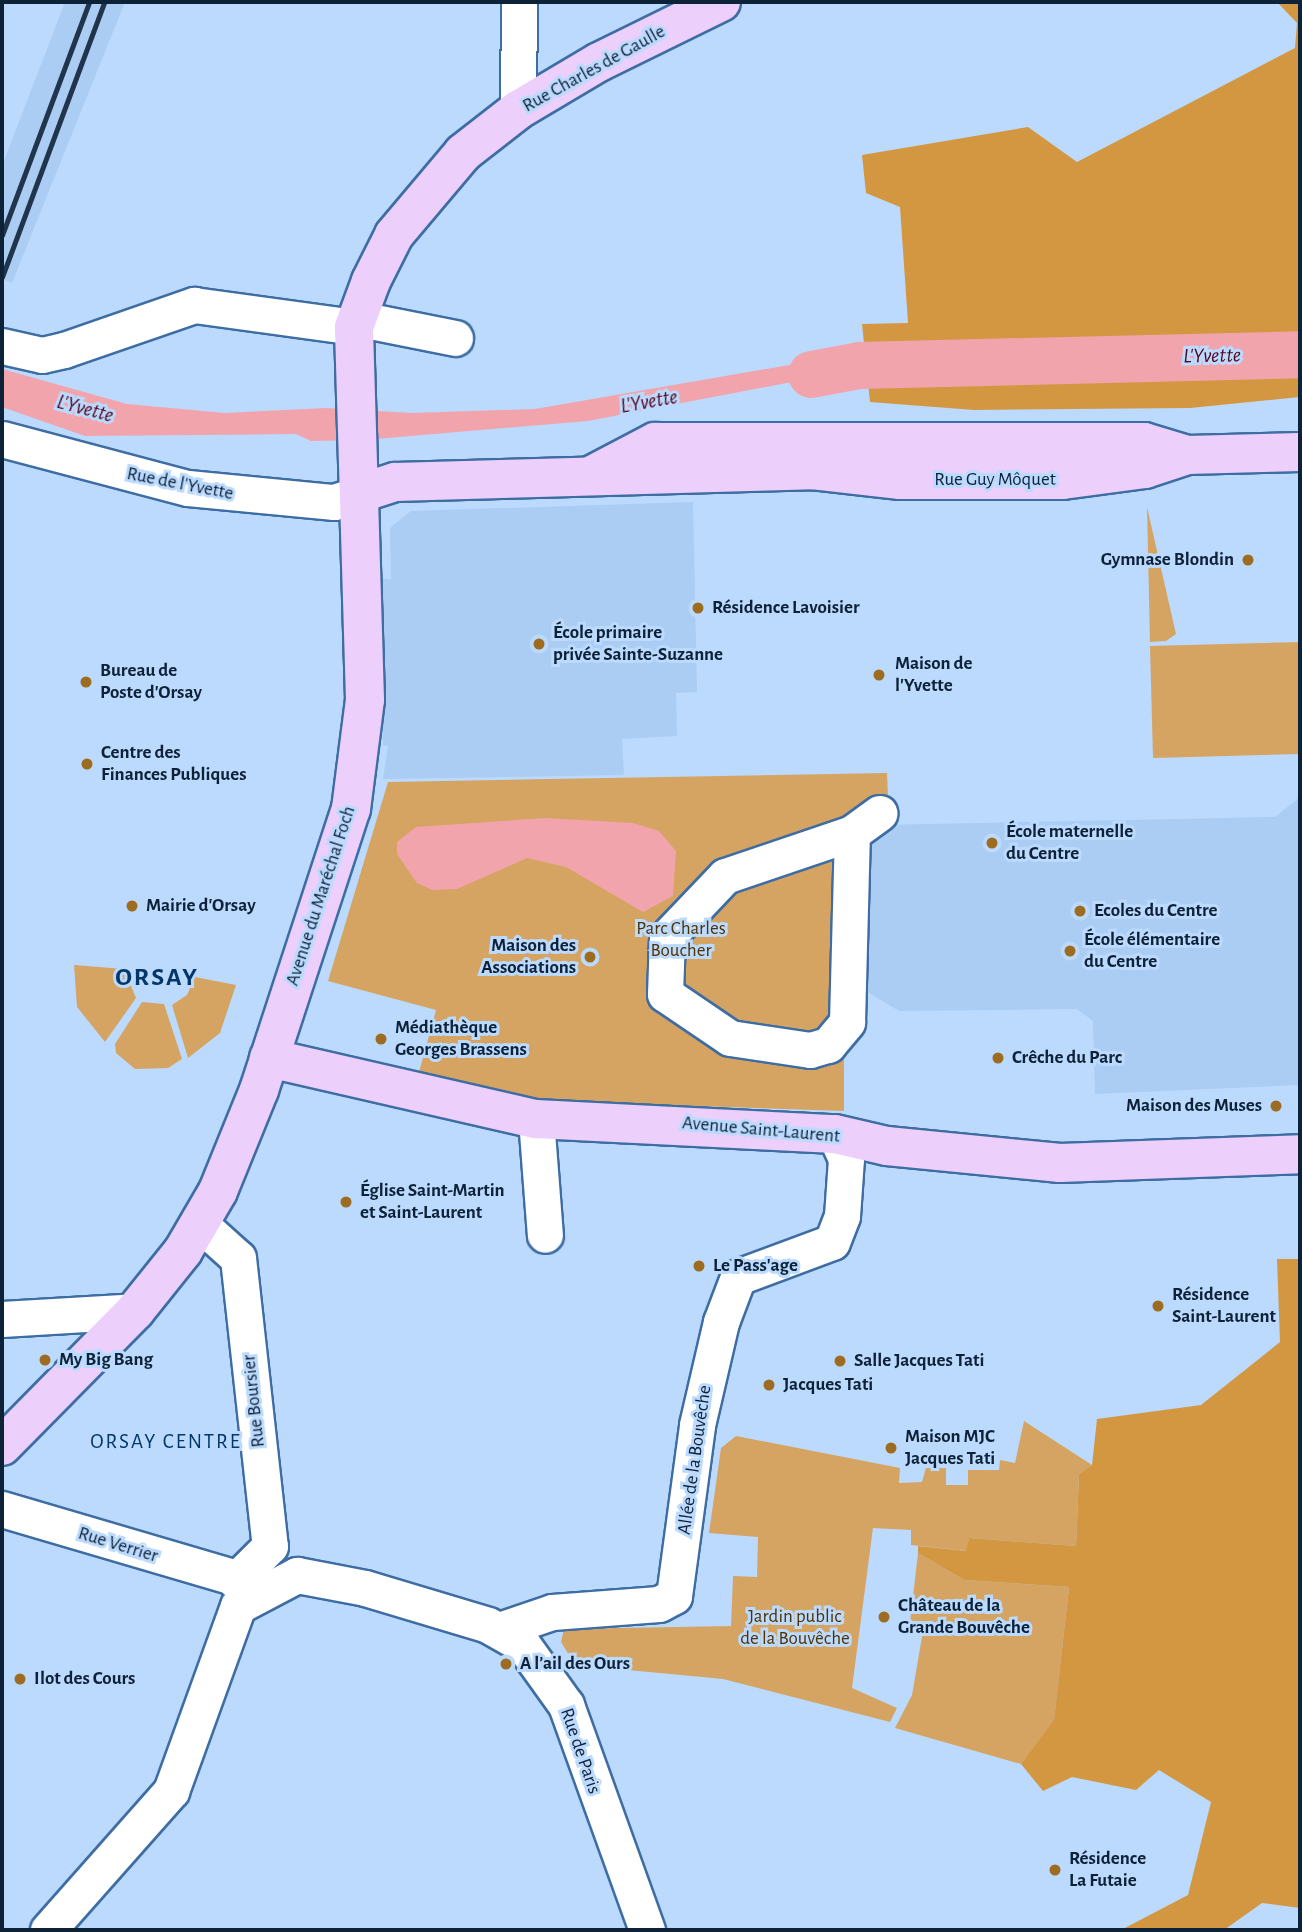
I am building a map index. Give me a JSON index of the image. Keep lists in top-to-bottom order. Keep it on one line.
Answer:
{"streets":{"main road":["Rue Charles de Gaulle","Rue Guy Môquet","Avenue du Maréchal Foch","Avenue Saint-Laurent"],"street":["Rue de l'Yvette","Rue Boursier","Allée de la Bouvêche","Rue Verrier","Rue de Paris"]},"crossings":[["Rue Charles de Gaulle","Avenue du Maréchal Foch"],["Rue Guy Môquet","Rue de l'Yvette"],["Rue Guy Môquet","Avenue du Maréchal Foch"],["Rue de l'Yvette","Avenue du Maréchal Foch"],["Avenue du Maréchal Foch","Avenue Saint-Laurent"],["Avenue du Maréchal Foch","Rue Boursier"],["Avenue Saint-Laurent","Allée de la Bouvêche"],["Allée de la Bouvêche","Rue de Paris"],["Rue Verrier","Rue de Paris"]],"districts":["ORSAY","ORSAY CENTRE"],"water":["L'Yvette"],"parks":["Parc Charles Boucher","Jardin public de la Bouvêche"],"places":["Gymnase Blondin","Résidence Lavoisier","École primaire privée Sainte-Suzanne","Maison de l'Yvette","Bureau de Poste d'Orsay","Centre des Finances Publiques","École maternelle du Centre","Mairie d'Orsay","Ecoles du Centre","École élémentaire du Centre","Maison des Associations","Médiathèque Georges Brassens","Crêche du Parc","Maison des Muses","Église Saint-Martin et Saint-Laurent","Le Pass'age","Résidence Saint-Laurent","My Big Bang","Salle Jacques Tati","Jacques Tati","Maison MJC Jacques Tati","Château de la Grande Bouvêche","A l’ail des Ours","Ilot des Cours","Résidence La Futaie"]}
